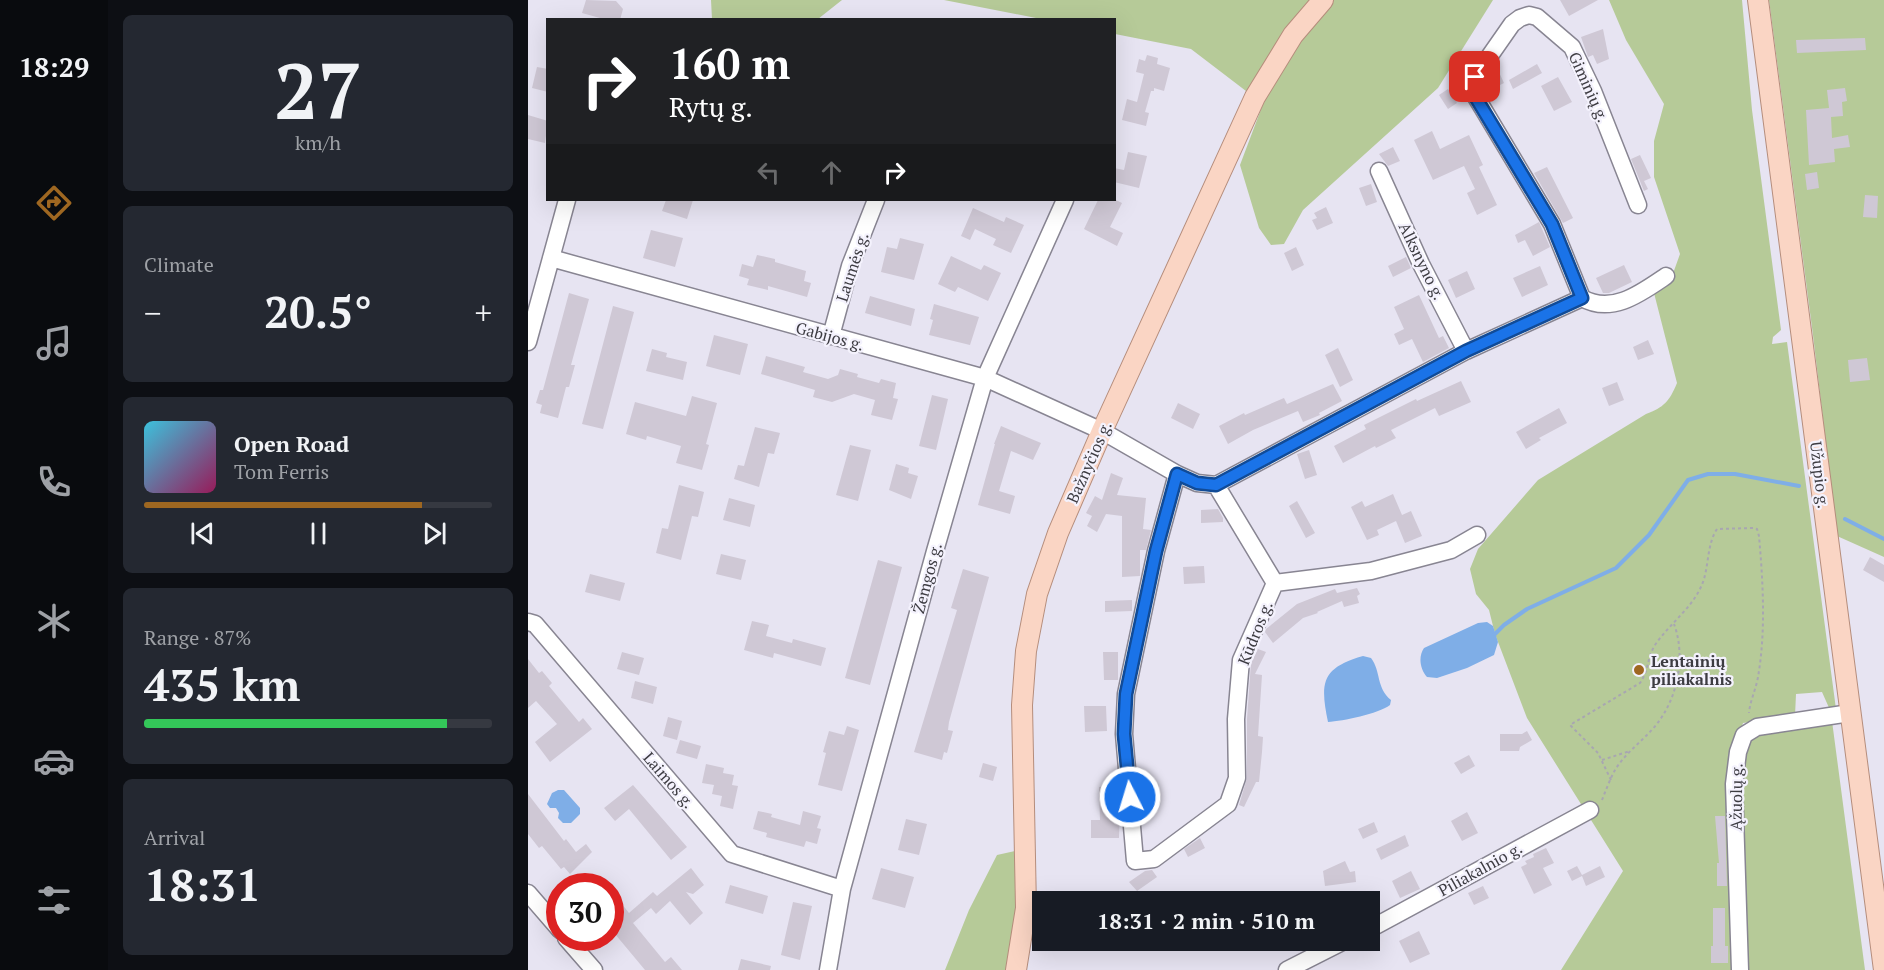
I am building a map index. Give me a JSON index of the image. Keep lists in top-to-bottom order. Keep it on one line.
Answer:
{"streets":{"main road":["Bažnyčios g.","Užupio g."],"street":["Giminių g.","Alksnyno g.","Laumės g.","Gabijos g.","Žemgos g.","Kūdros g.","Laimos g.","Ąžuolų g.","Piliakalnio g."]},"crossings":[["Laumės g.","Gabijos g."],["Gabijos g.","Bažnyčios g."],["Gabijos g.","Žemgos g."],["Gabijos g.","Kūdros g."],["Žemgos g.","Laimos g."]],"places":["Lentainių piliakalnis"],"page":{"tabs":"18:29","tile":[["27","km/h"],"Climate",["Range · 87%","435 km"],["Arrival","18:31"]],"turn":["160 m","Rytų g."],"heat":["−","20.5°","+"],"song":["Open Road","Tom Ferris"],"limit":"30","trip":"18:31 · 2 min · 510 m"}}
